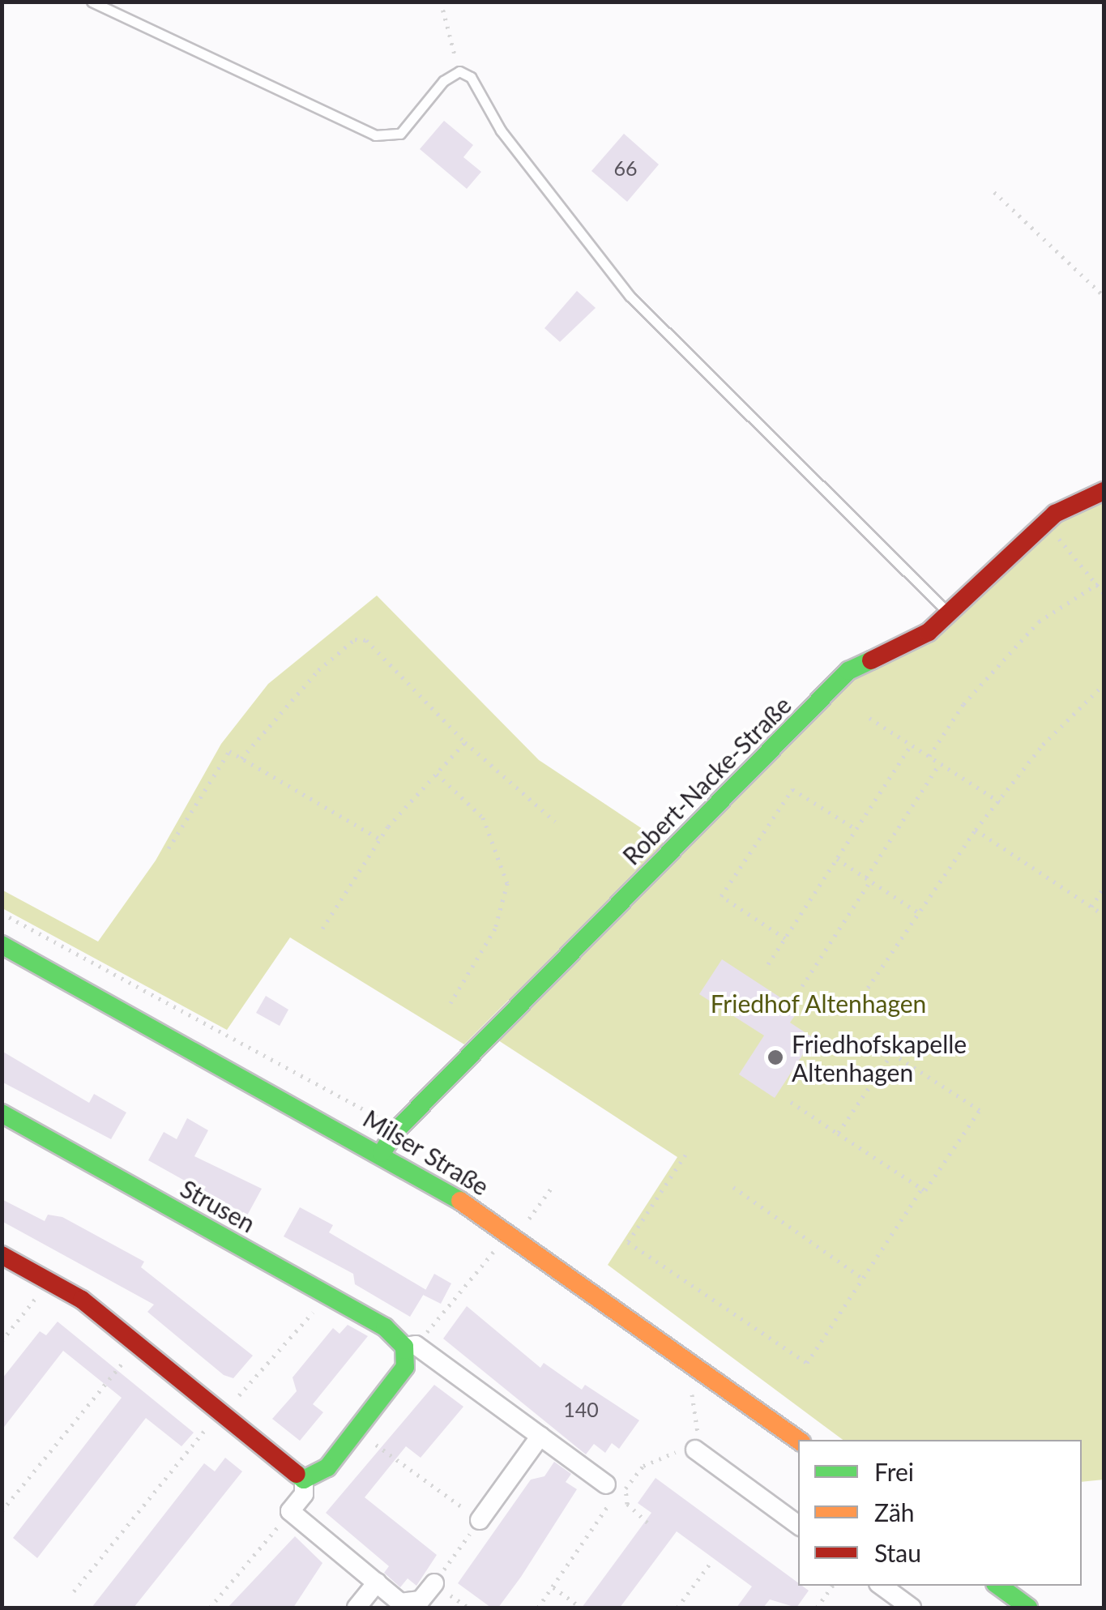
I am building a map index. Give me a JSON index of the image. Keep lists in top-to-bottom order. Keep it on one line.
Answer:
{"streets":{"street":["Robert-Nacke-Straße","Milser Straße","Strusen"]},"crossings":[["Robert-Nacke-Straße","Milser Straße"]],"parks":["Friedhof Altenhagen"],"places":["Friedhofskapelle Altenhagen"],"house_numbers":["66","140"],"legend":["Frei","Zäh","Stau"]}
